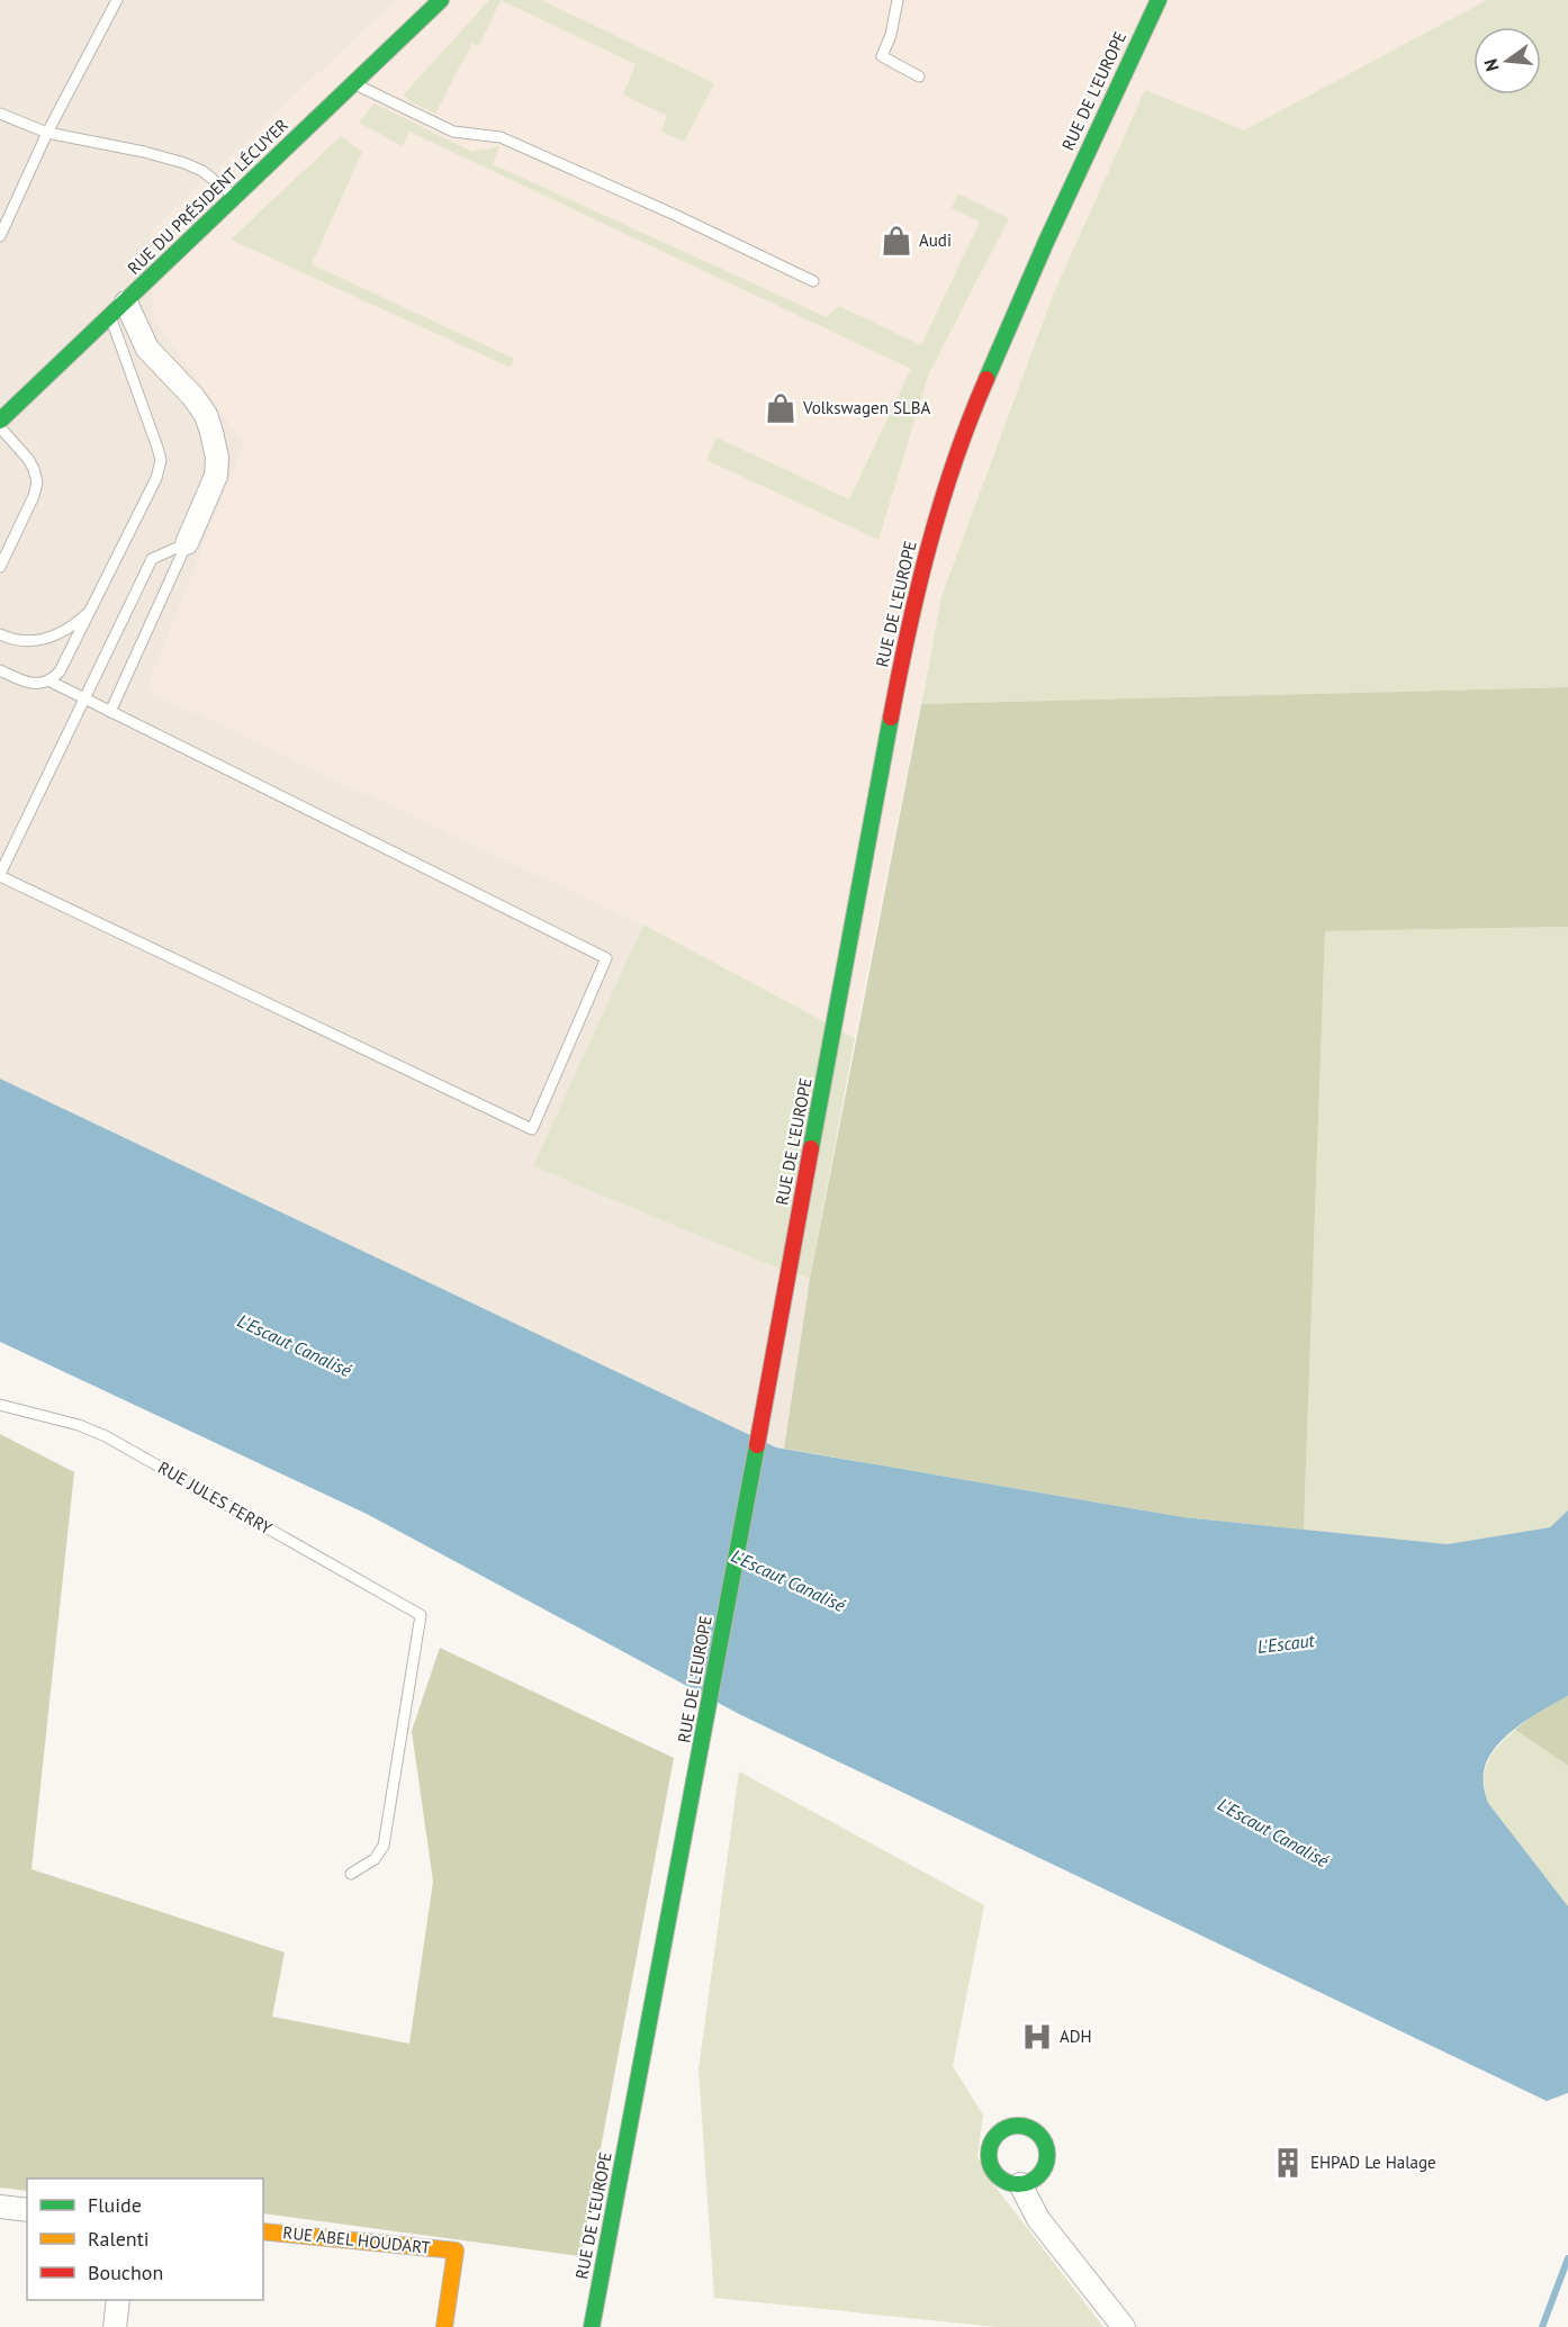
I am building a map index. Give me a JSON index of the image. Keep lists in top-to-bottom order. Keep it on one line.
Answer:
{"streets":{"street":["RUE DE L'EUROPE","RUE DU PRÉSIDENT LÉCUYER","RUE ABEL HOUDART"],"lane":["RUE JULES FERRY"]},"water":["L'Escaut Canalisé","L'Escaut"],"places":{"shop":["Audi","Volkswagen SLBA"],"hospital":["ADH"],"building":["EHPAD Le Halage"]},"legend":["Fluide","Ralenti","Bouchon"],"north":"left"}
